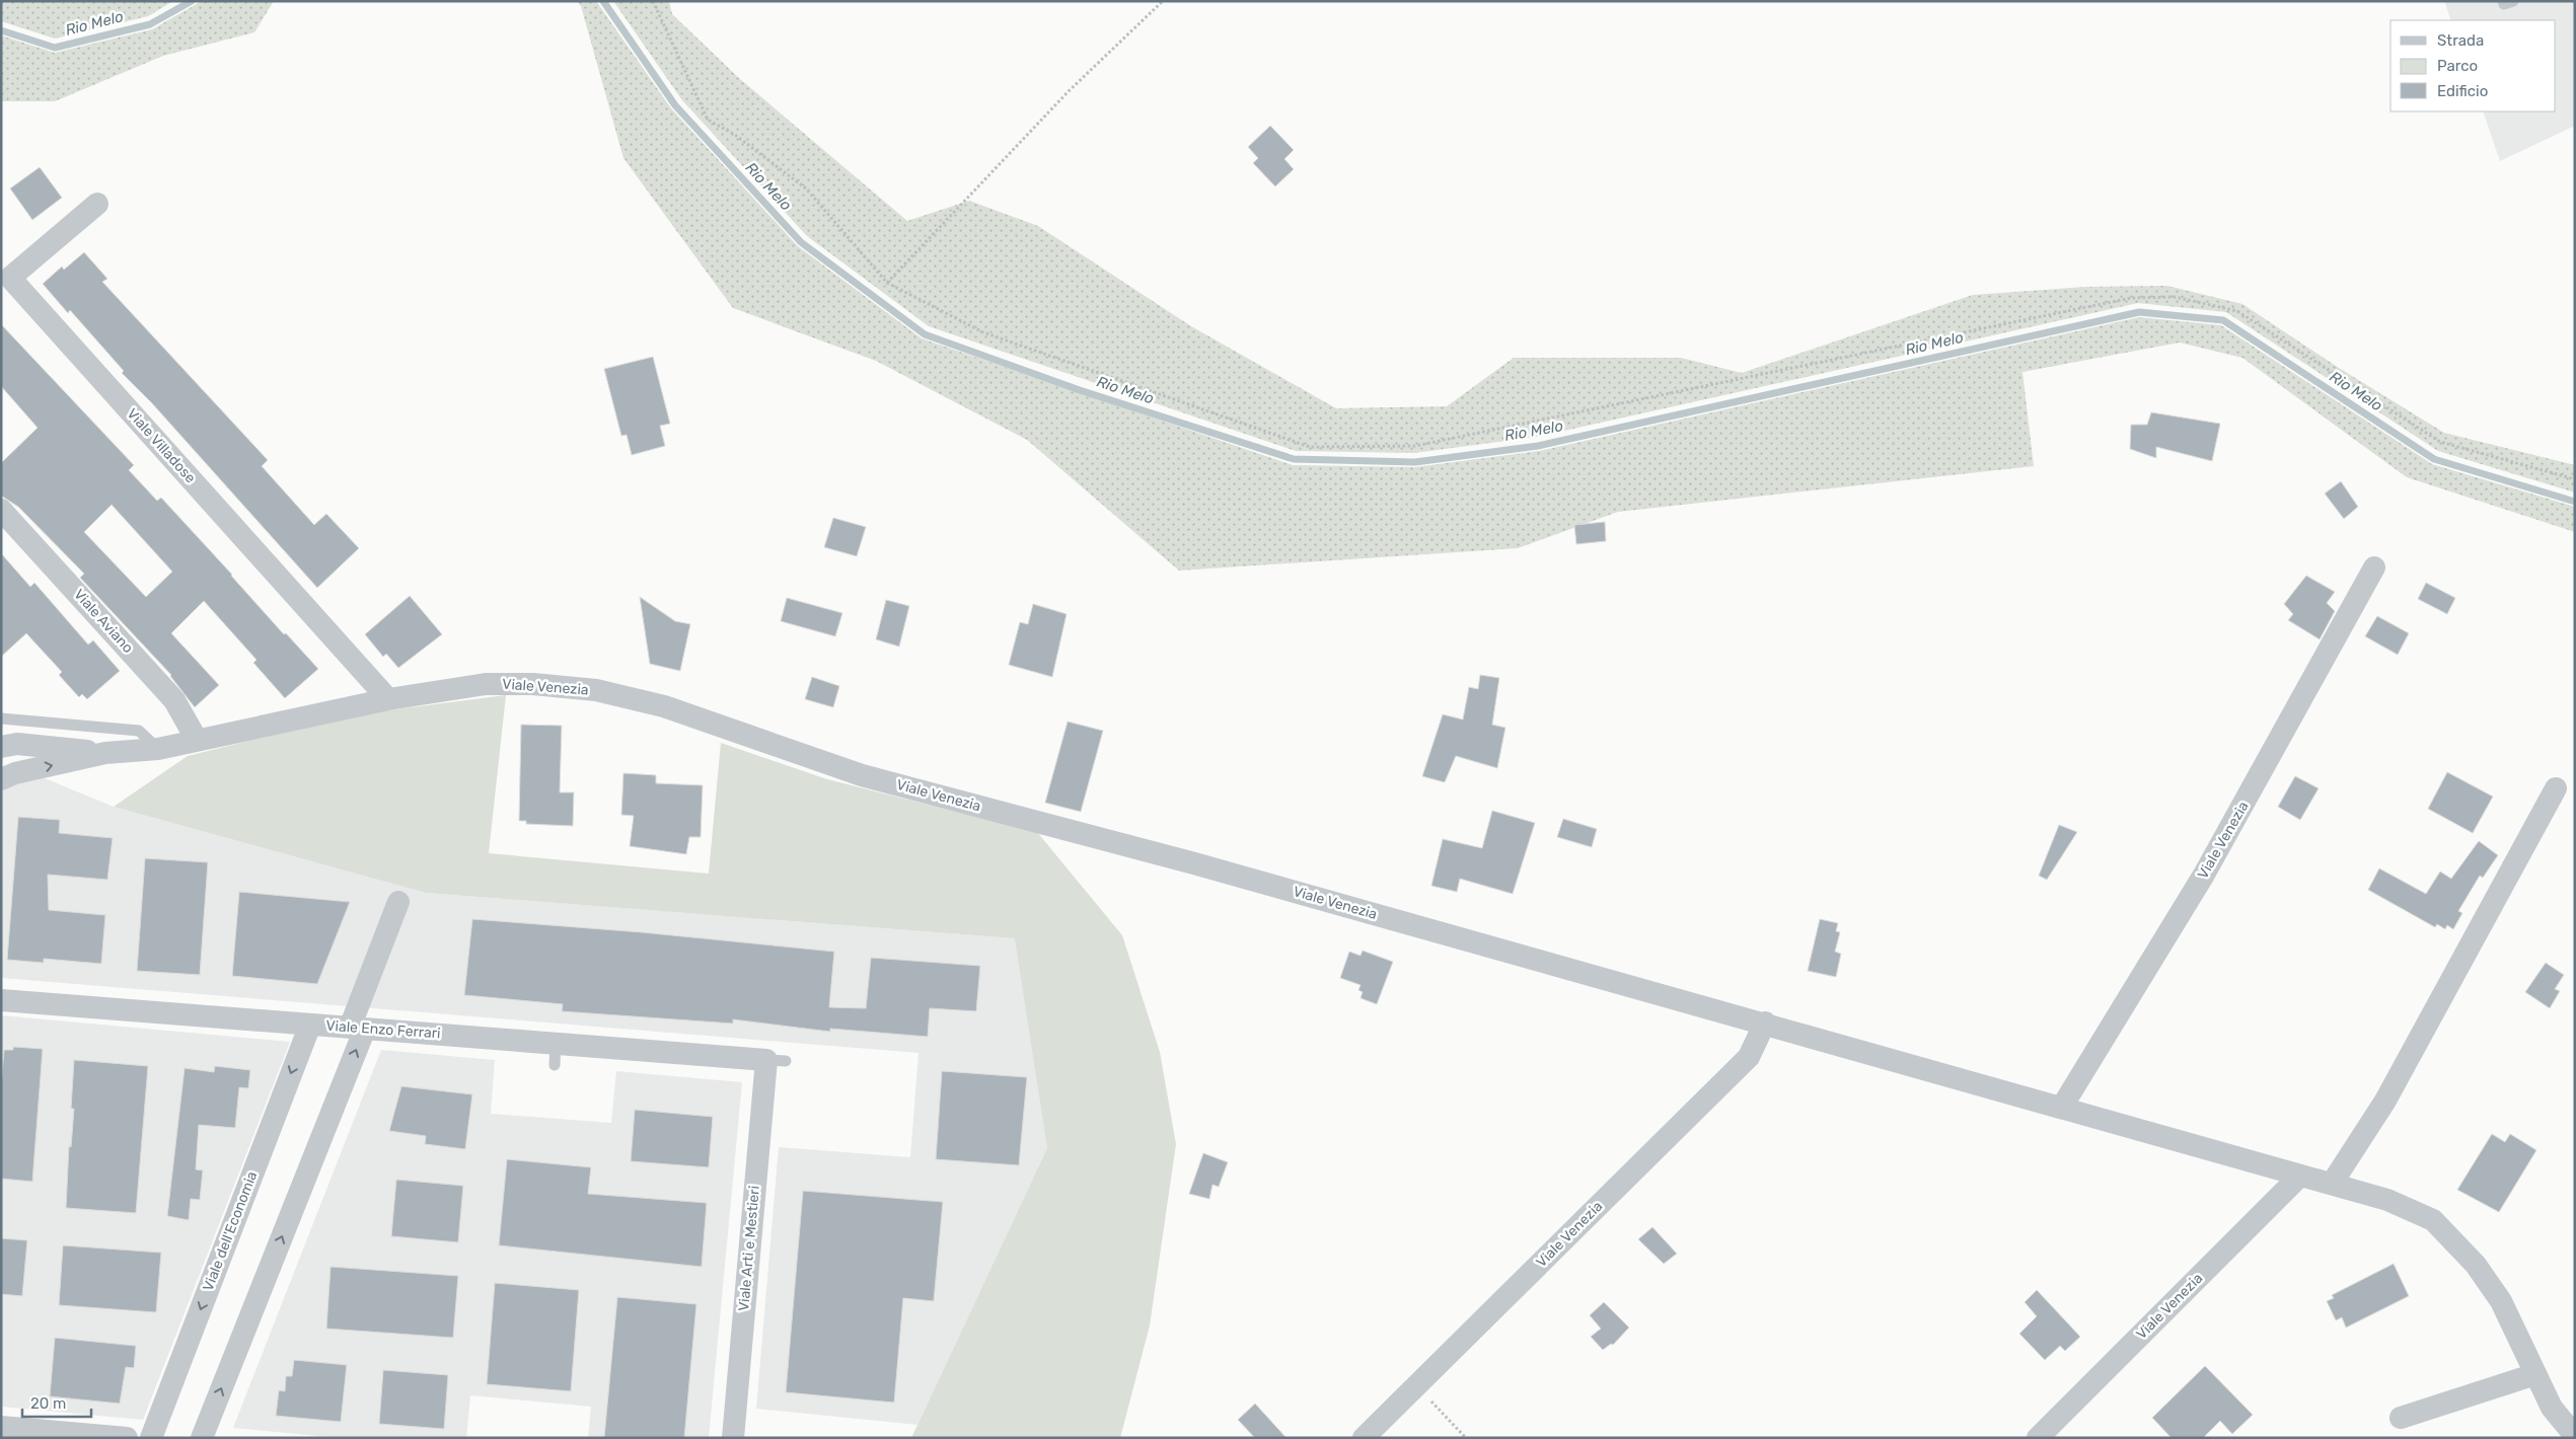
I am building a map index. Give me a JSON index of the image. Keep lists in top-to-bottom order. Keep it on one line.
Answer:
{"streets":{"street":["Viale Villadose","Viale Aviano","Viale Venezia","Viale Enzo Ferrari","Viale dell'Economia","Viale Arti e Mestieri"]},"crossings":[["Viale Villadose","Viale Venezia"],["Viale Aviano","Viale Venezia"],["Viale Enzo Ferrari","Viale dell'Economia"],["Viale Enzo Ferrari","Viale Arti e Mestieri"]],"water":["Rio Melo"],"legend":["Strada","Parco","Edificio"],"scale_bar":"20 m"}
